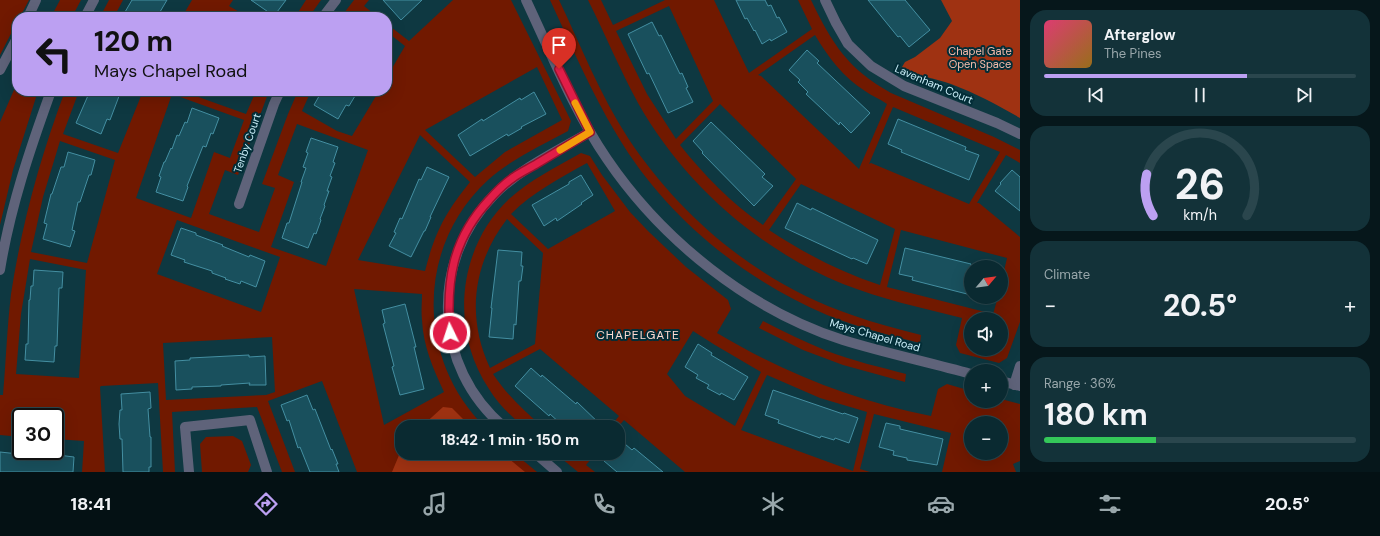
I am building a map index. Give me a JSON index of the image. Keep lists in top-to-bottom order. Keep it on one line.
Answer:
{"streets":{"street":["Lavenham Court","Tenby Court","Mays Chapel Road"]},"districts":["CHAPELGATE"],"parks":["Chapel Gate Open Space"],"north":"top right","page":{"turn":["120 m","Mays Chapel Road"],"song":["Afterglow","The Pines"],"tile":["Climate",["Range · 36%","180 km"]],"map_buttons":["+","−"],"heat":["−","20.5°","+"],"limit":"30","trip":"18:42 · 1 min · 150 m","tabs":["18:41","20.5°"],"gauge":["26","km/h"]}}
